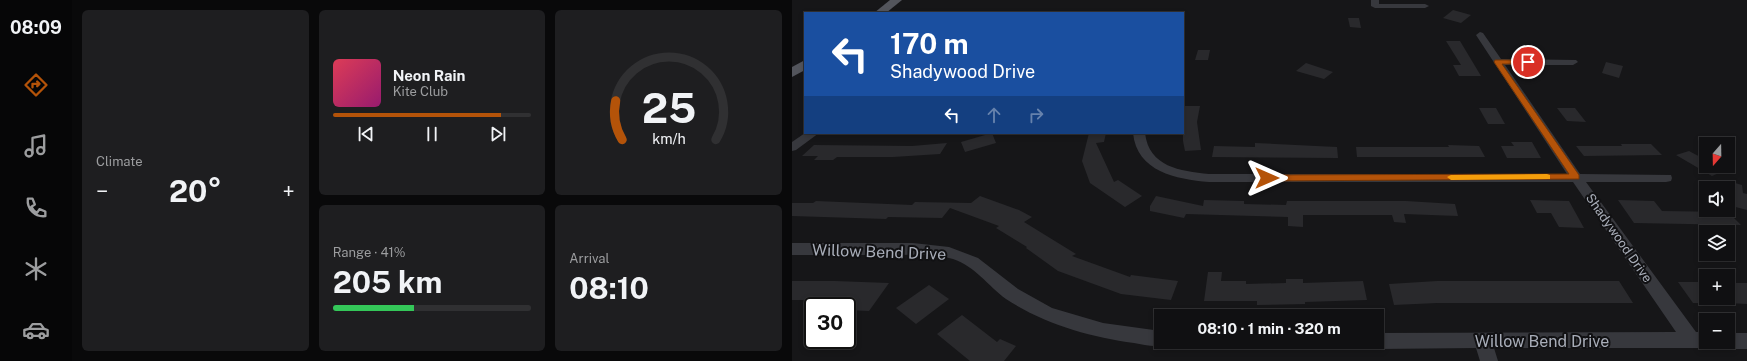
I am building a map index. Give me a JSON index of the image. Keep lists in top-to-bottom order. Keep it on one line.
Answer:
{"streets":{"street":["Shadywood Drive","Willow Bend Drive"]},"crossings":[["Shadywood Drive","Willow Bend Drive"]],"north":"bottom","page":{"tabs":"08:09","tile":["Climate",["Range · 41%","205 km"],["Arrival","08:10"]],"turn":["170 m","Shadywood Drive"],"song":["Neon Rain","Kite Club"],"map_buttons":["+","−"],"heat":["−","20°","+"],"limit":"30","trip":"08:10 · 1 min · 320 m","gauge":["25","km/h"]}}
